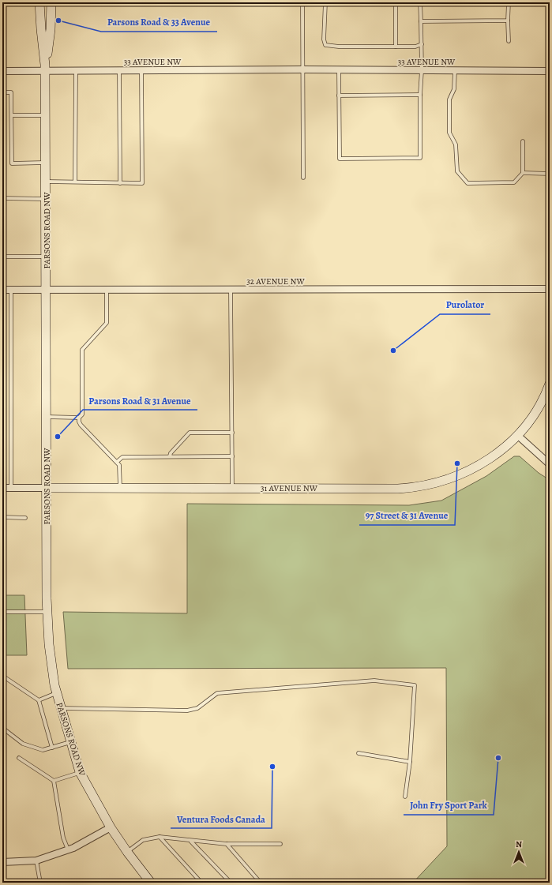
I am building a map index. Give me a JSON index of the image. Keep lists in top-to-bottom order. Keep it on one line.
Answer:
{"streets":{"main road":["PARSONS ROAD NW","31 AVENUE NW"],"street":["33 AVENUE NW","32 AVENUE NW"]},"crossings":[["33 AVENUE NW","PARSONS ROAD NW"],["PARSONS ROAD NW","32 AVENUE NW"],["PARSONS ROAD NW","31 AVENUE NW"]],"places":["Parsons Road & 33 Avenue","Purolator","Parsons Road & 31 Avenue","97 Street & 31 Avenue","John Fry Sport Park","Ventura Foods Canada"],"north":"top"}
